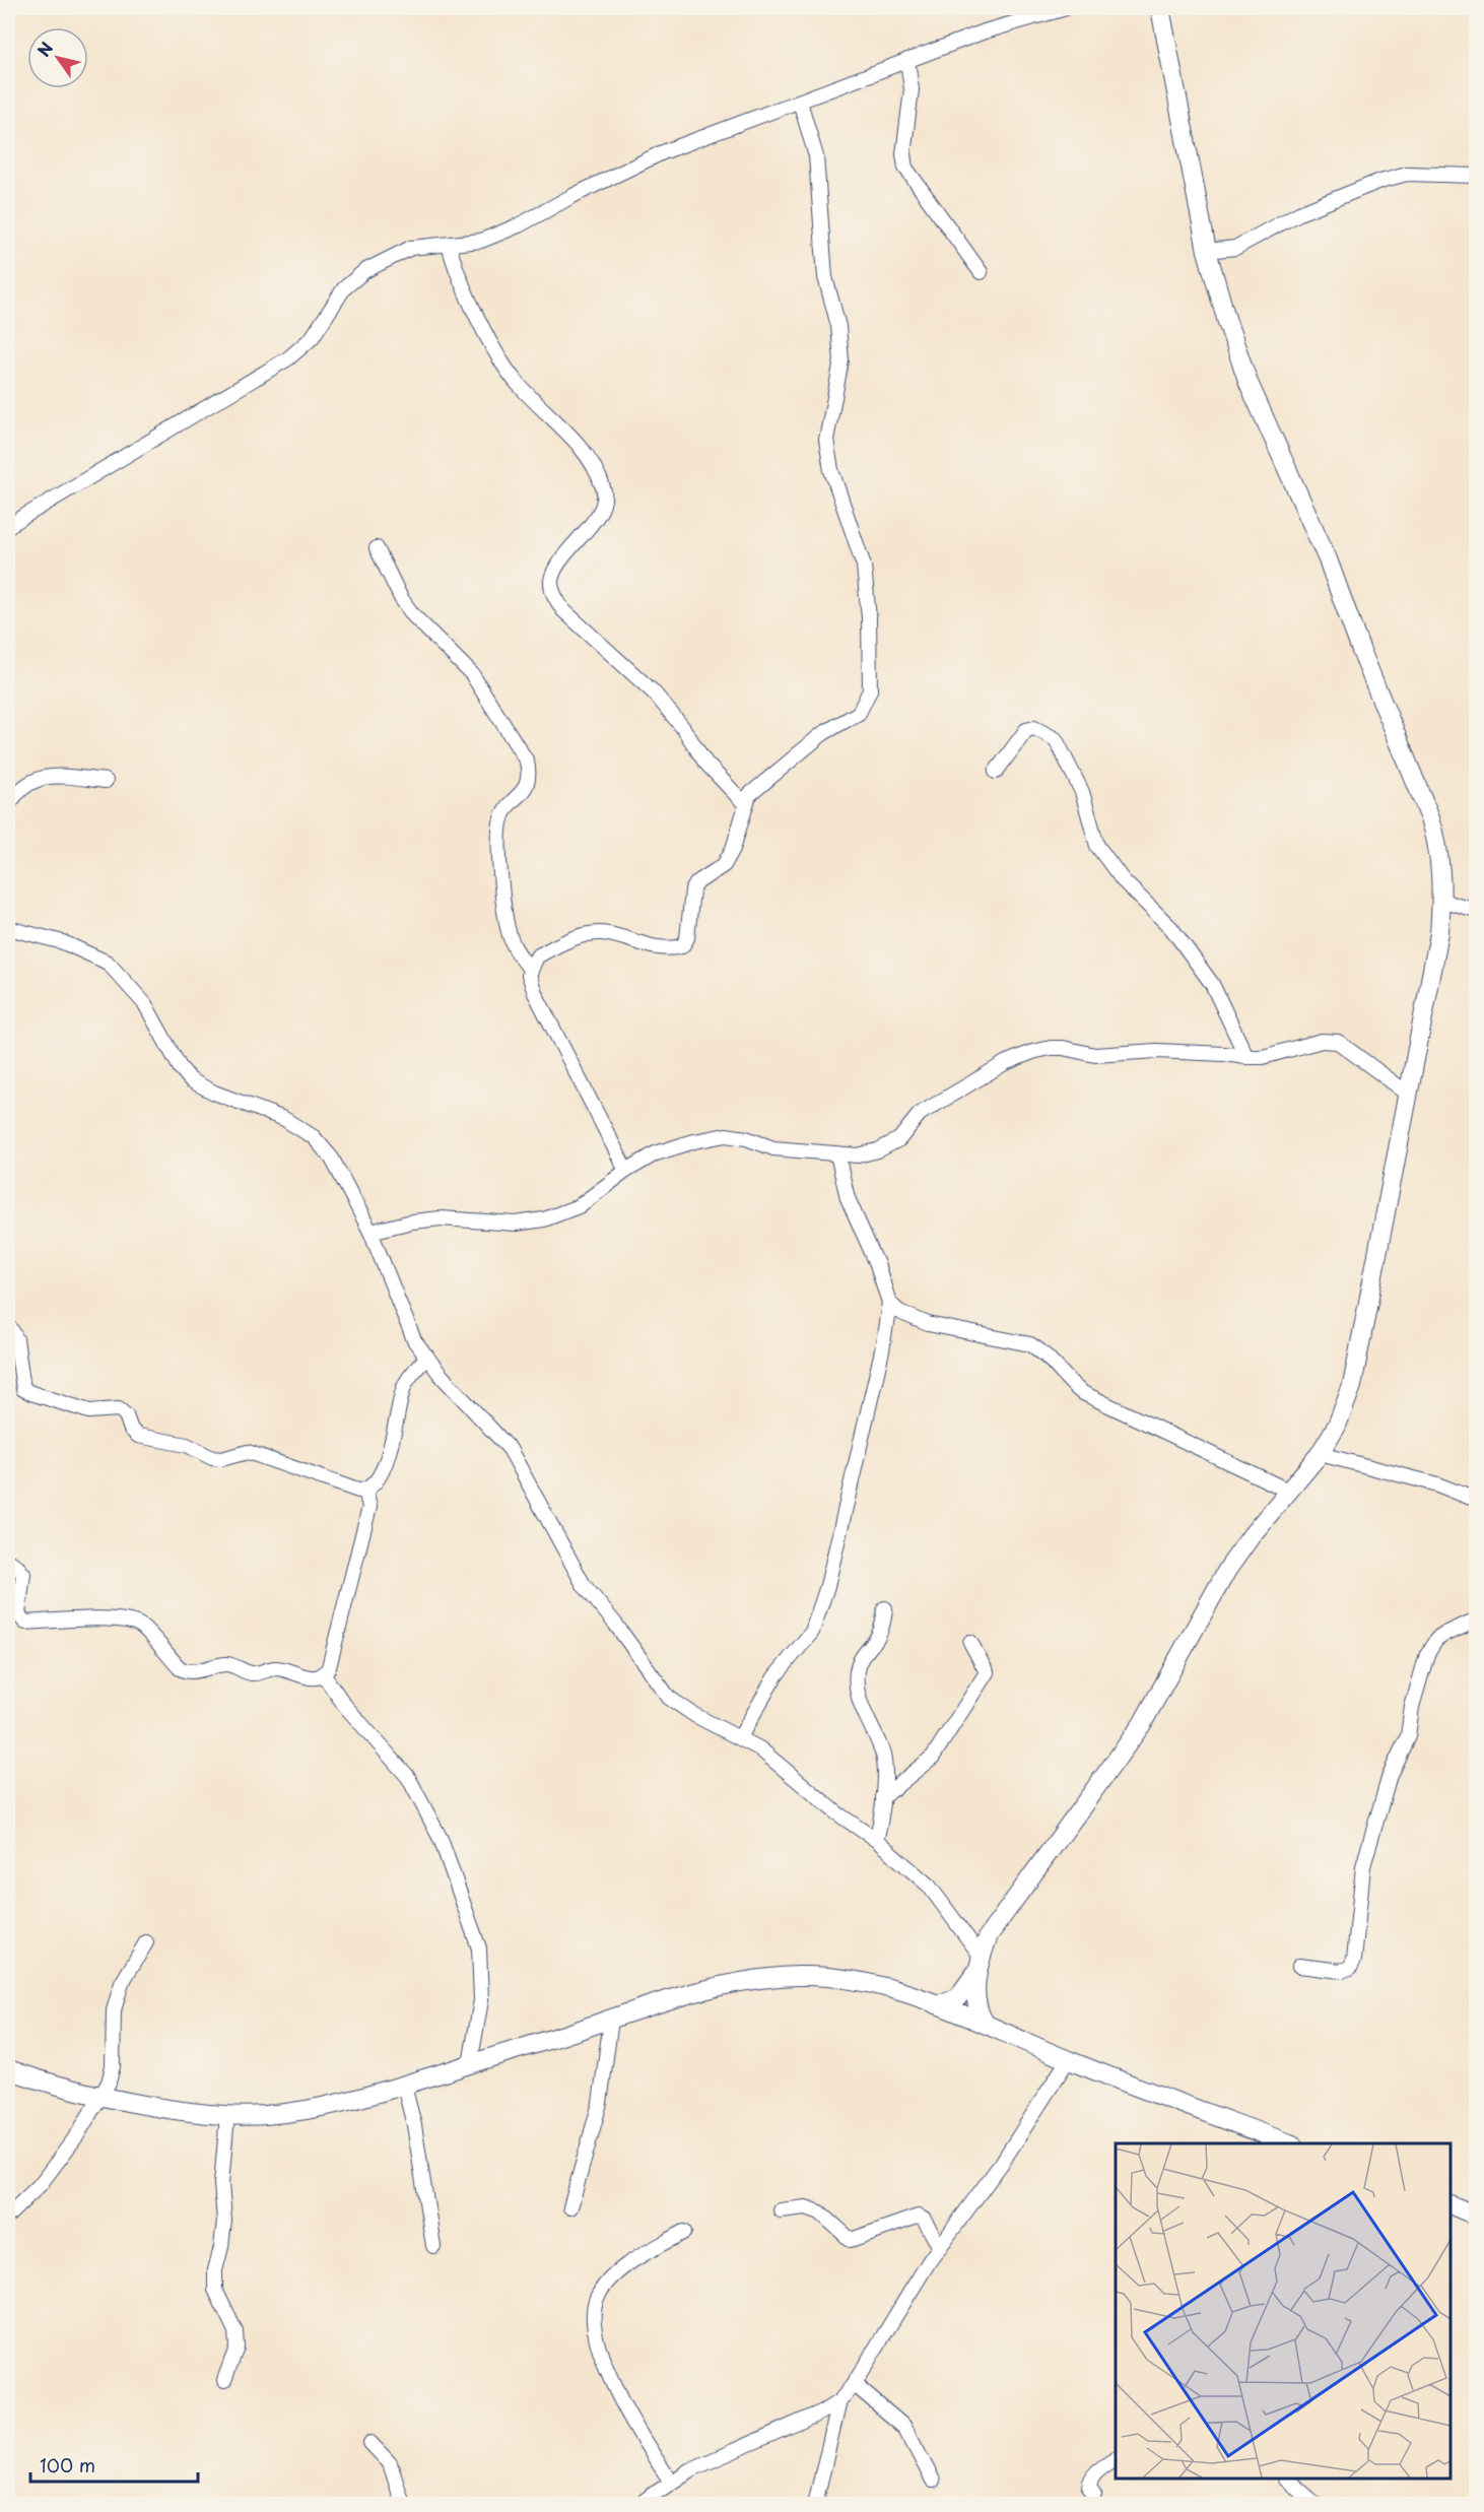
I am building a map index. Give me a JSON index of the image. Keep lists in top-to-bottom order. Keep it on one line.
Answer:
{"scale_bar":"100 m","north":"top left"}
